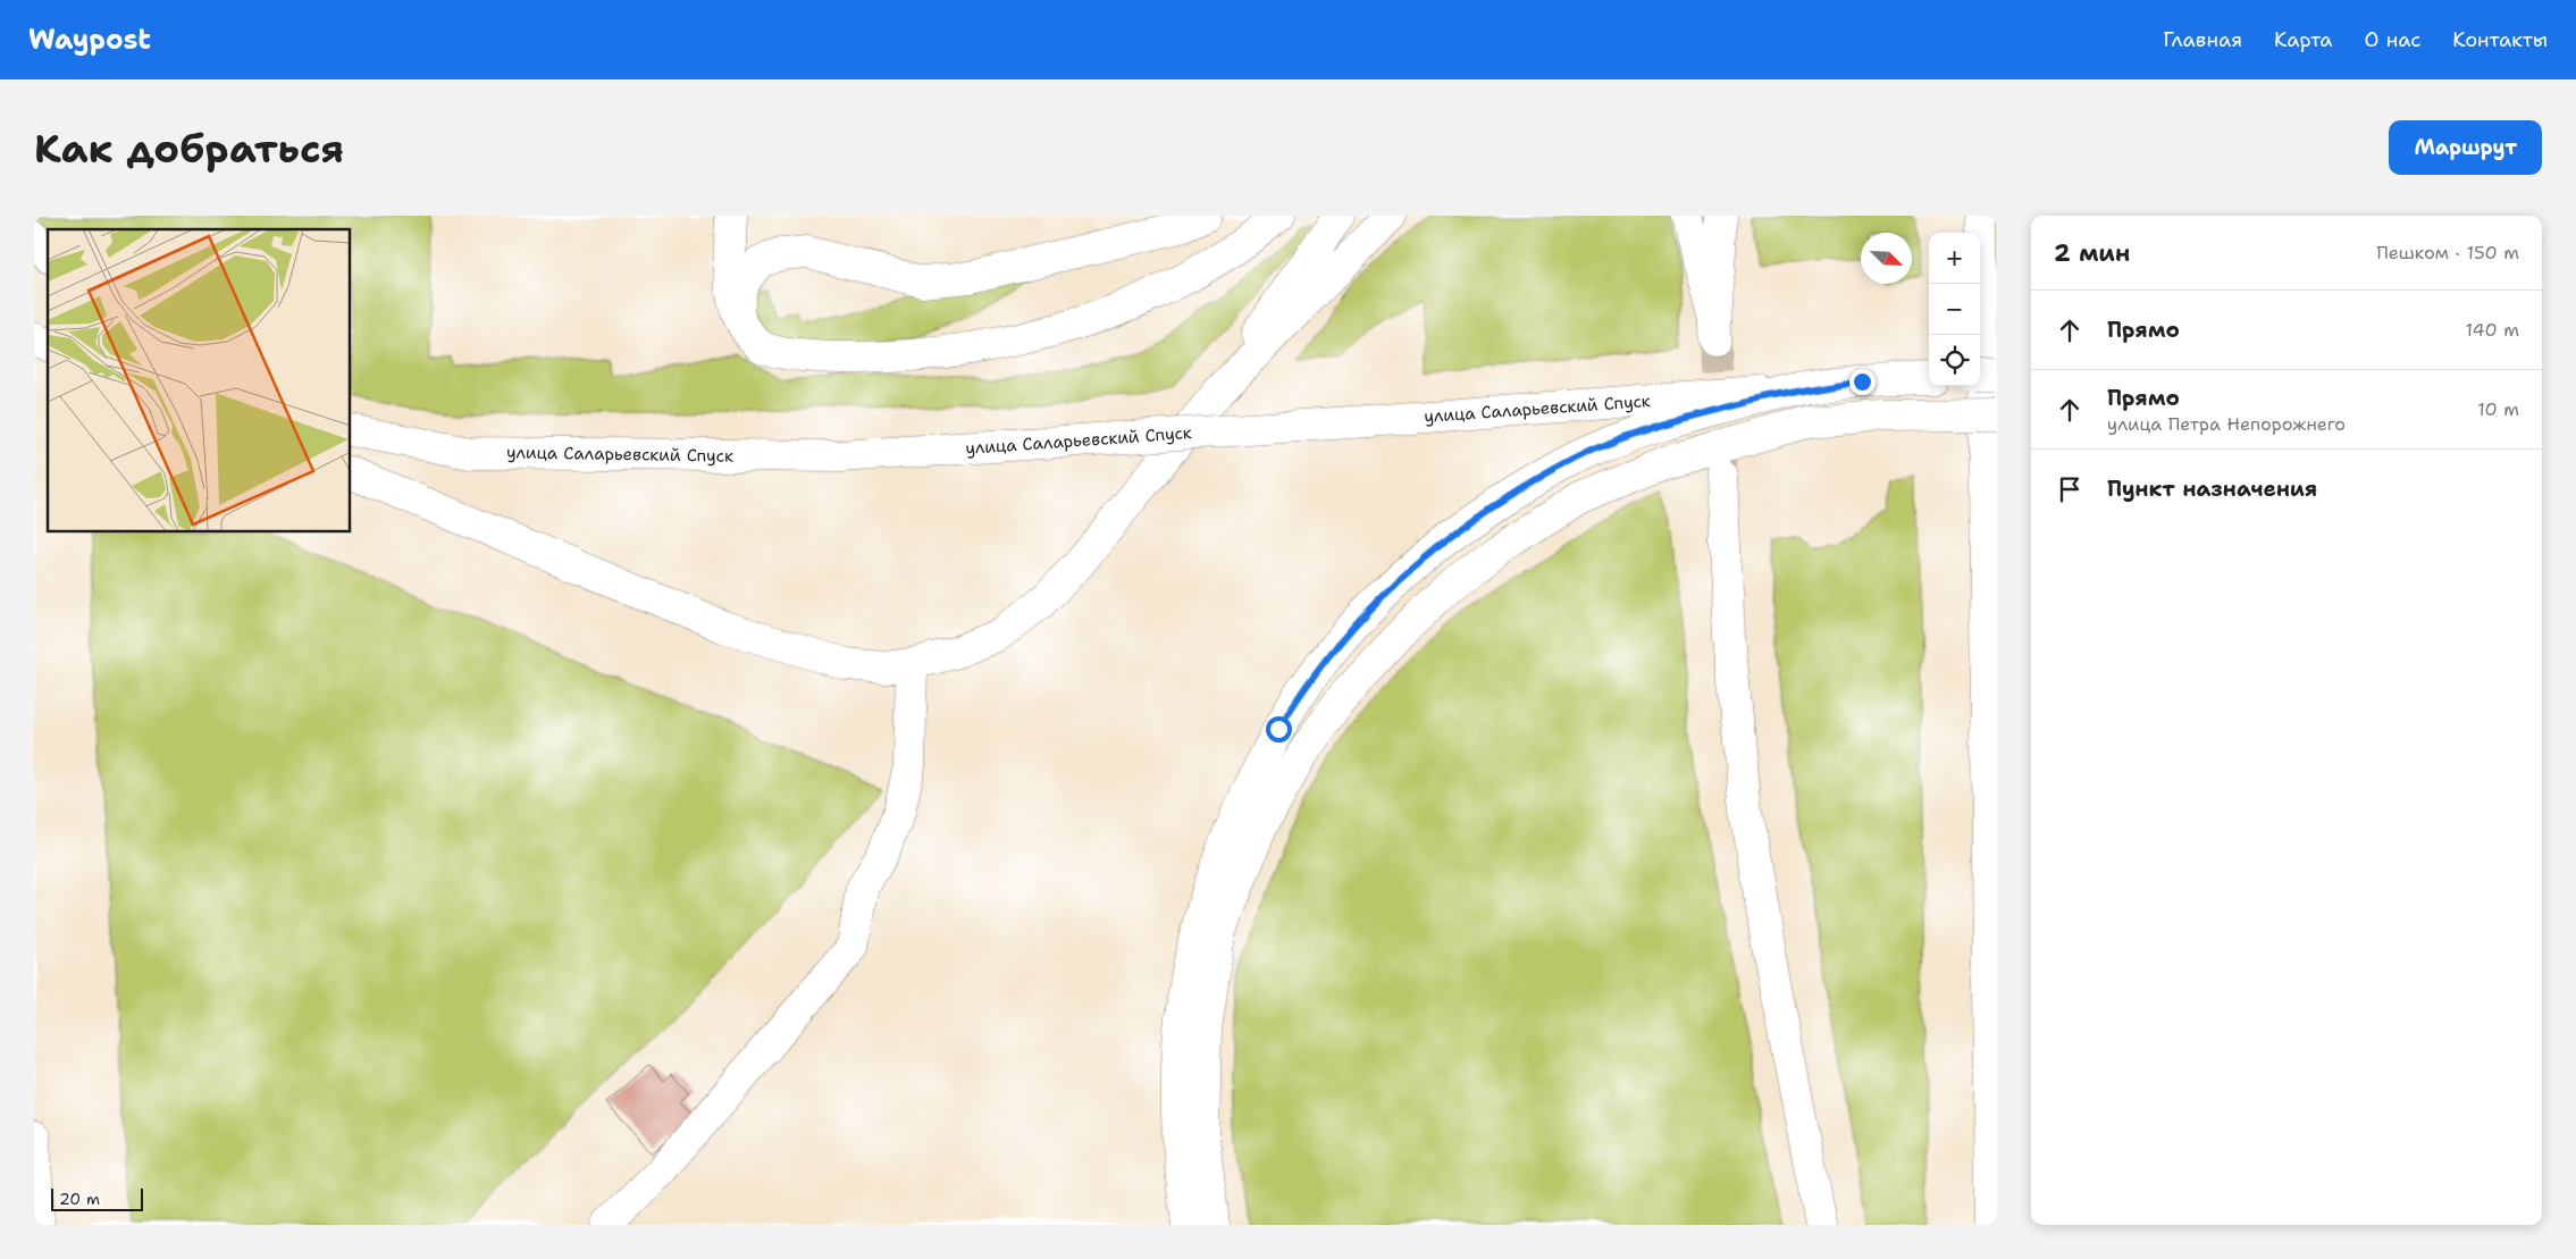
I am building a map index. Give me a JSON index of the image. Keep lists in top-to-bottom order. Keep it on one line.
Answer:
{"streets":{"main road":["улица Саларьевский Спуск"]},"scale_bar":"20 m","north":"bottom right","page":{"header":"Waypost","nav":["Главная","Карта","О нас","Контакты"],"buttons":"Маршрут","title":"Как добраться","heading":["2 мин","Пешком · 150 m"],"map_buttons":["+","−"],"list":[["Прямо","140 m"],["Прямо","улица Петра Непорожнего","10 m"],"Пункт назначения"],"scale":"20 m"}}
